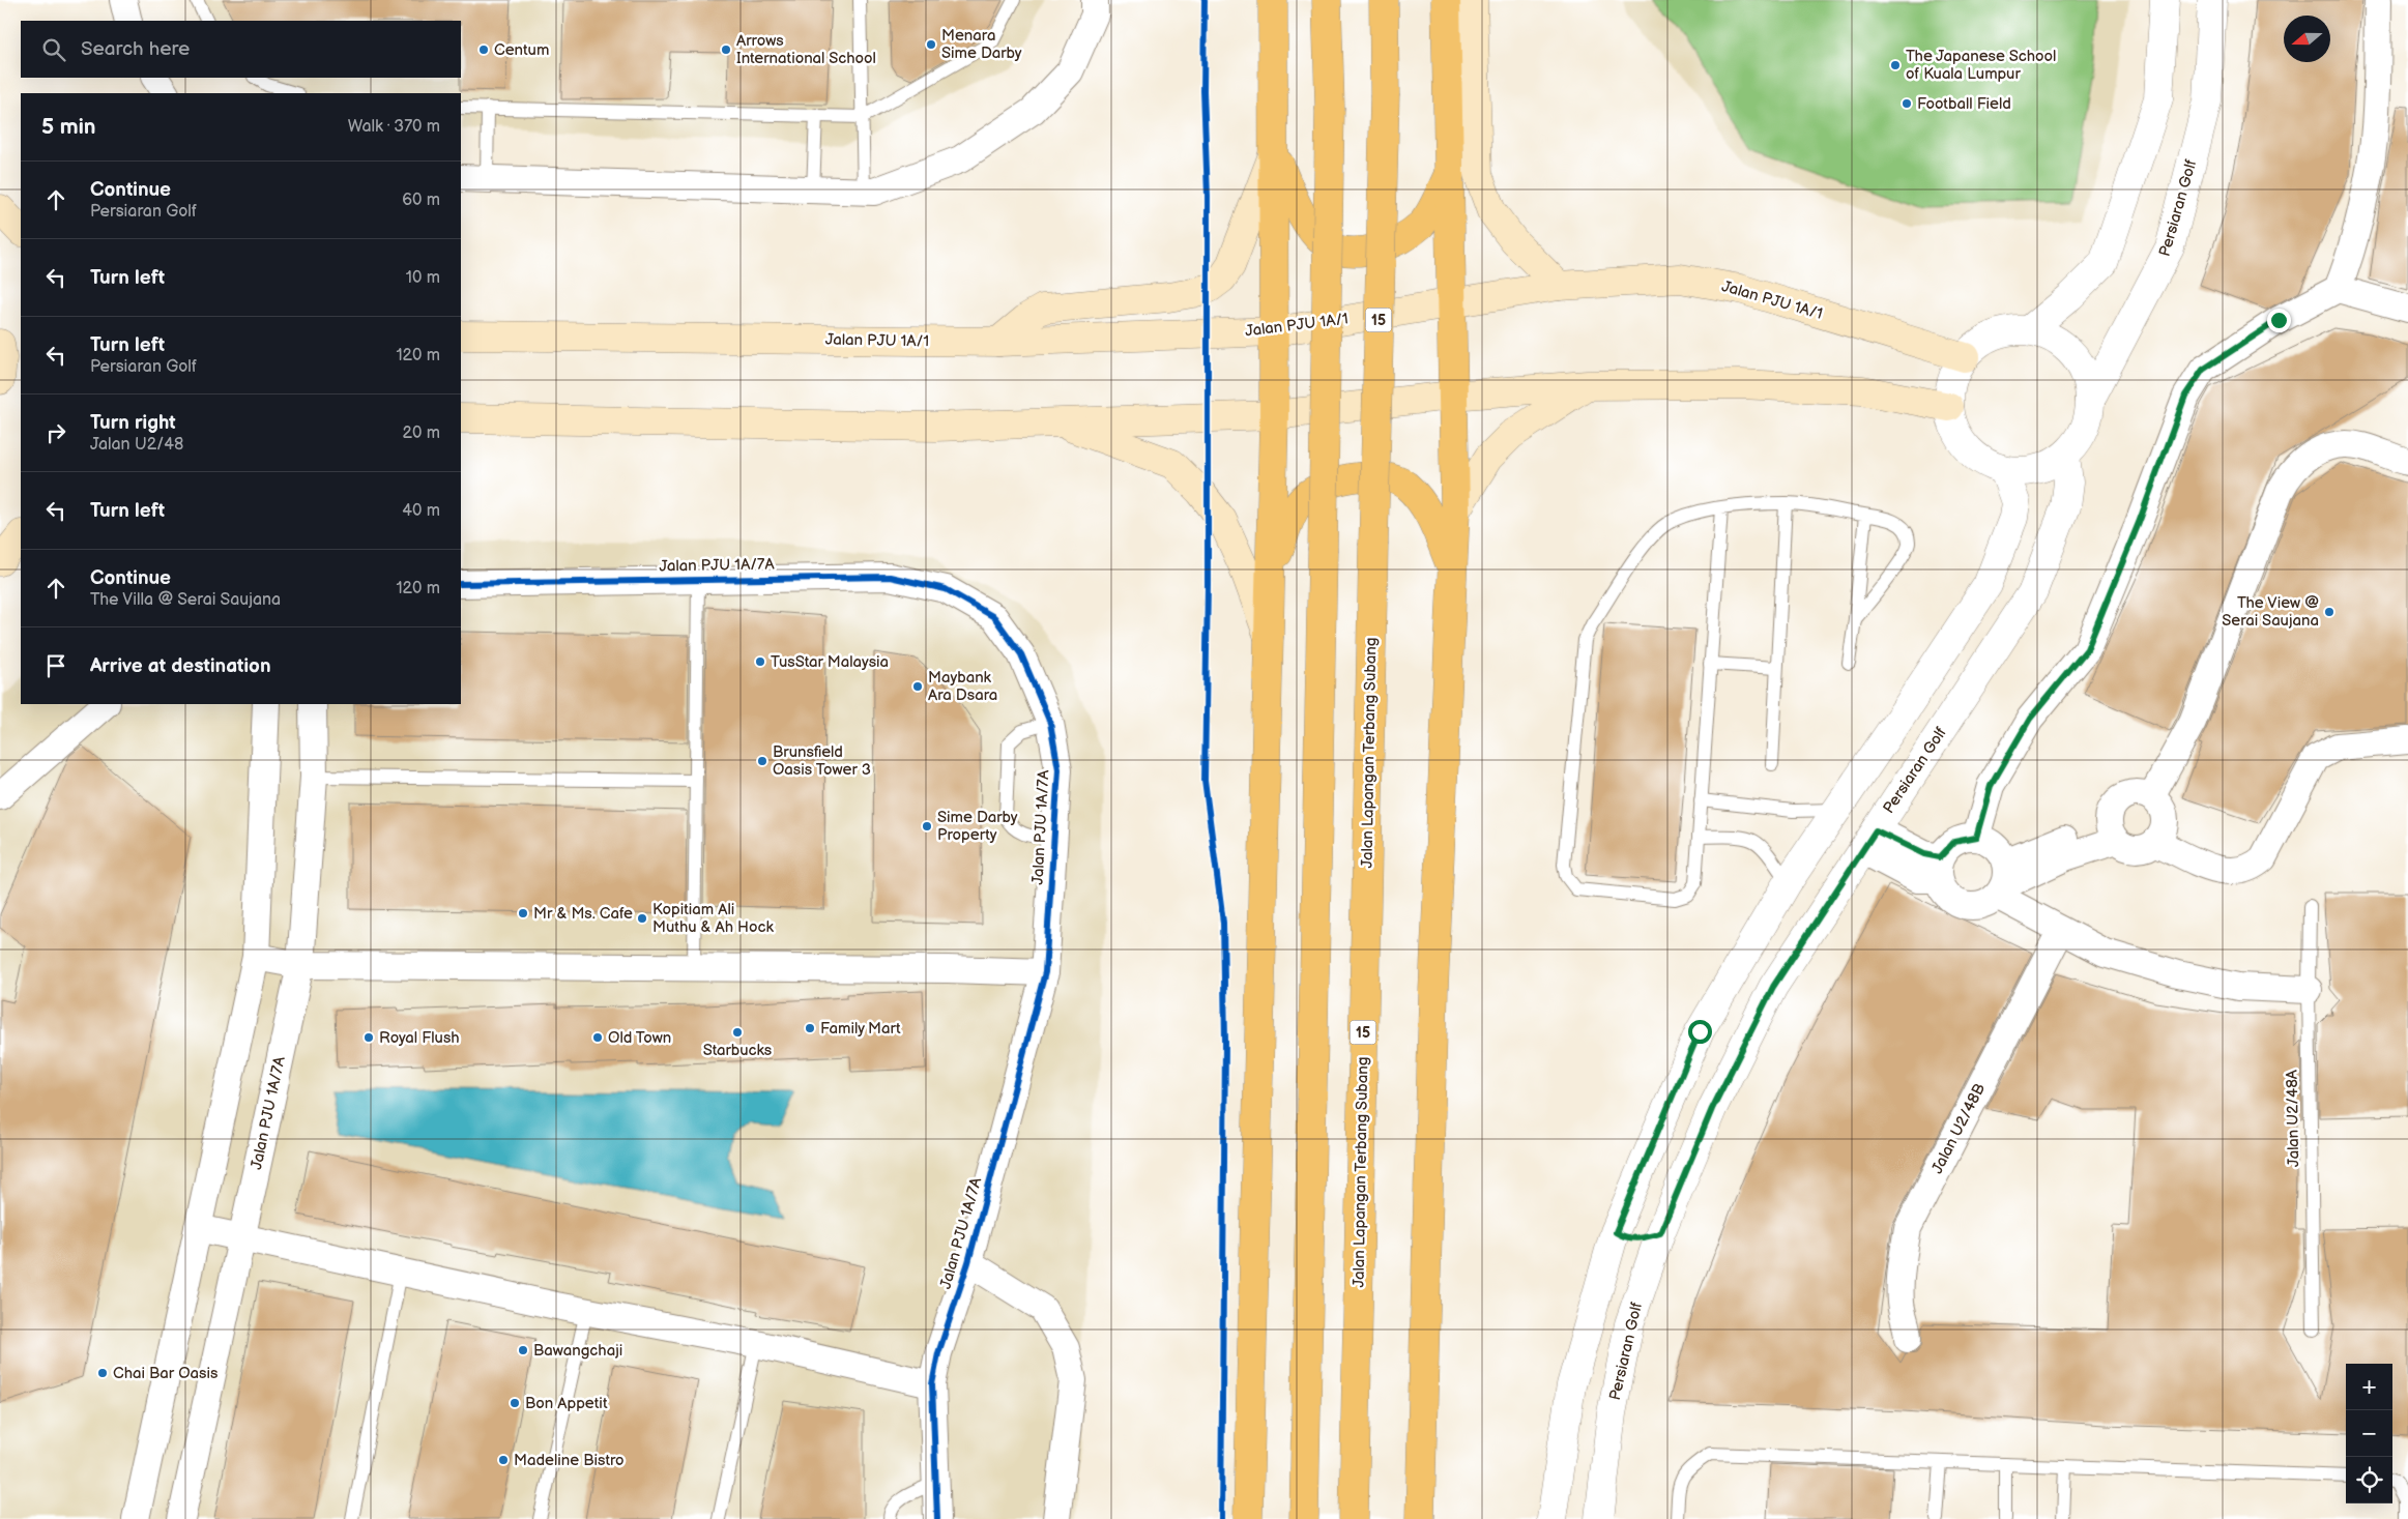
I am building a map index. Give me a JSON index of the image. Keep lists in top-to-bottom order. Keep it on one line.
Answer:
{"streets":{"main road":["Jalan PJU 1A/1","15","Jalan Lapangan Terbang Subang"],"street":["Persiaran Golf","Jalan PJU 1A/7A","Jalan U2/48B"],"lane":["Jalan U2/48A"]},"crossings":[["Persiaran Golf","Jalan PJU 1A/1"]],"places":["Menara Sime Darby","Centum","Arrows International School","The Japanese School of Kuala Lumpur","Football Field","The View @ Serai Saujana","TusStar Malaysia","Maybank Ara Dsara","Brunsfield Oasis Tower 3","Sime Darby Property","Mr & Ms. Cafe","Kopitiam Ali Muthu & Ah Hock","Family Mart","Starbucks","Royal Flush","Old Town","Bawangchaji","Chai Bar Oasis","Bon Appetit","Madeline Bistro"],"north":"left","page":{"search":"Search here","heading":["5 min","Walk · 370 m"],"list":[["Continue","Persiaran Golf","60 m"],["Turn left","10 m"],["Turn left","Persiaran Golf","120 m"],["Turn right","Jalan U2/48","20 m"],["Turn left","40 m"],["Continue","The Villa @ Serai Saujana","120 m"],"Arrive at destination"],"map_buttons":["+","−"]}}
